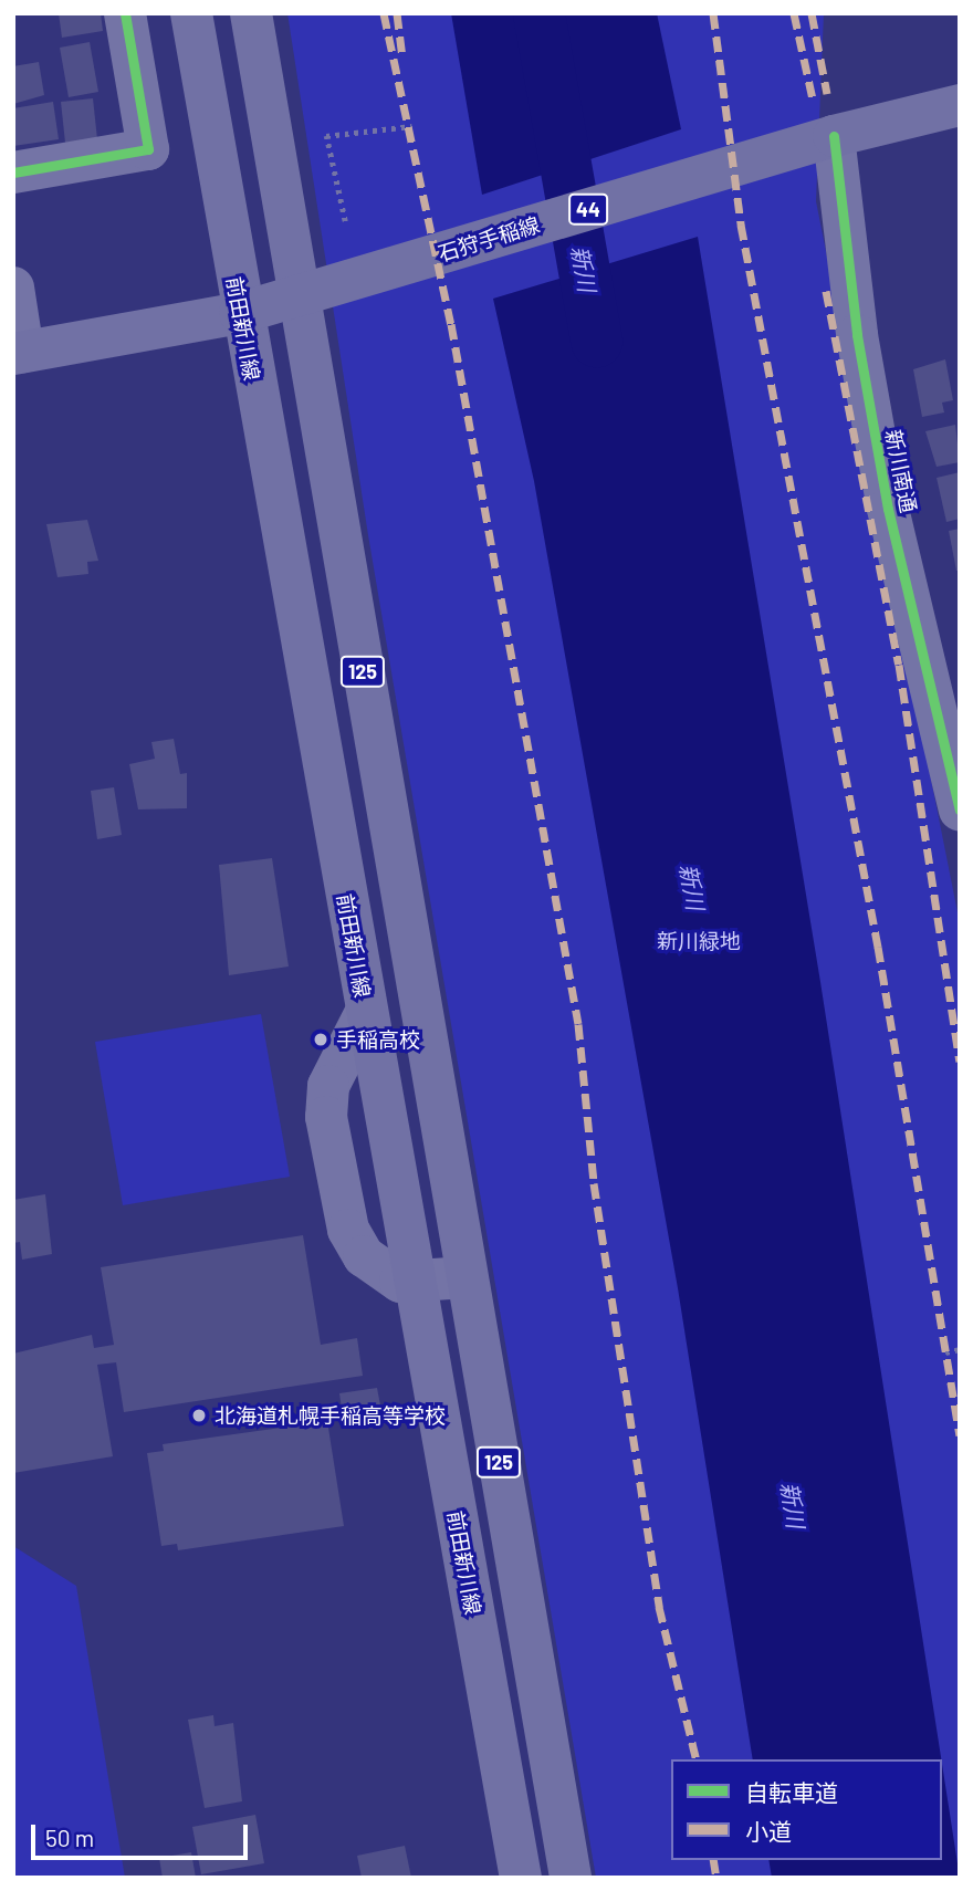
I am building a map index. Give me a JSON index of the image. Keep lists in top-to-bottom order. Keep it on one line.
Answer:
{"streets":{"main road":["44","石狩手稲線","前田新川線","125"],"street":["新川南通"]},"crossings":[["石狩手稲線","前田新川線"],["石狩手稲線","新川南通"],["石狩手稲線","125"]],"water":["新川"],"parks":["新川緑地"],"places":["手稲高校","北海道札幌手稲高等学校"],"legend":["自転車道","小道"],"scale_bar":"50 m"}
